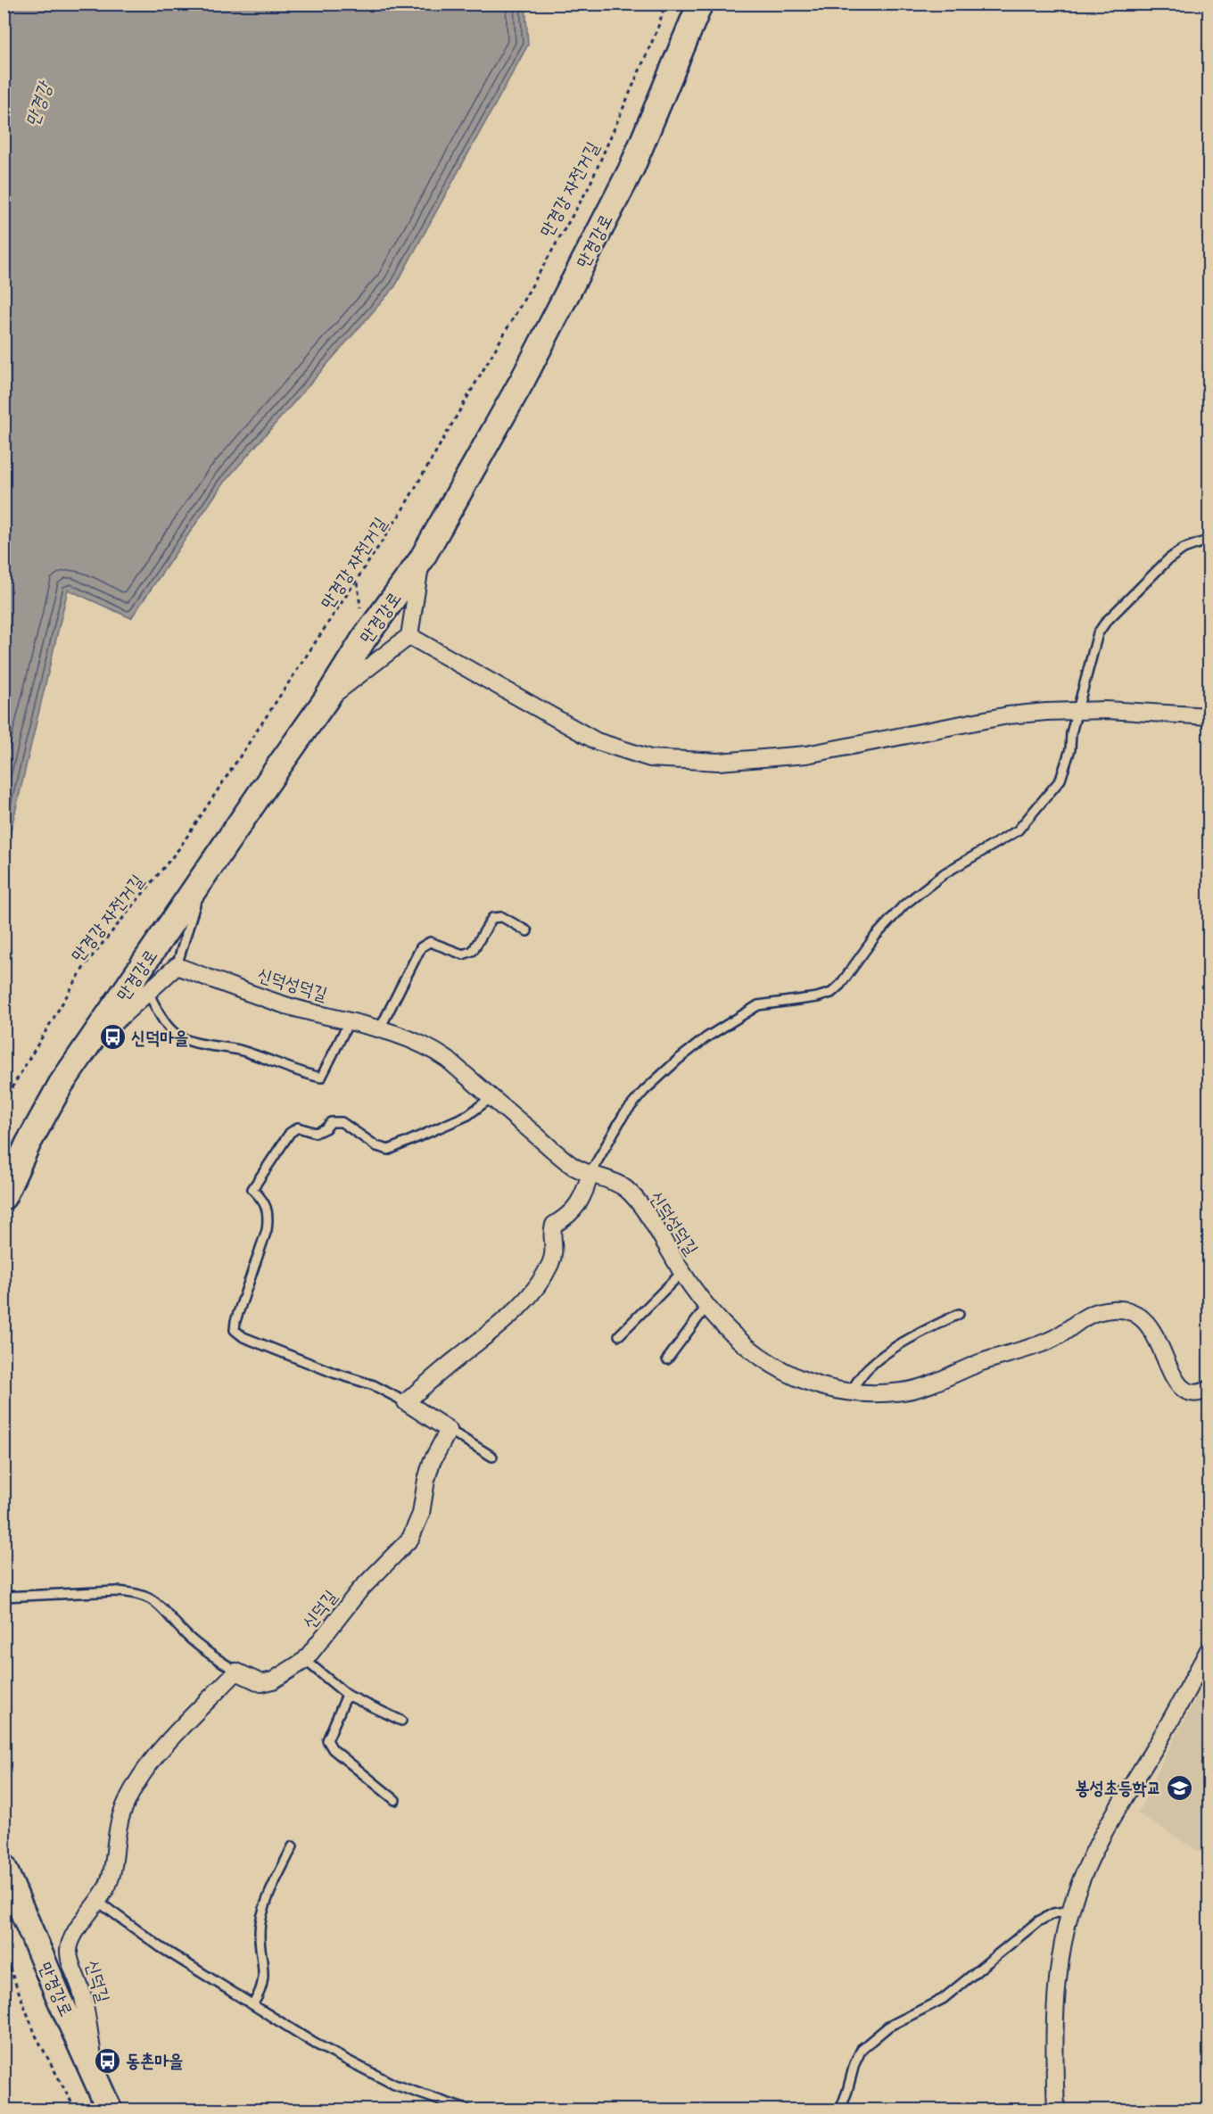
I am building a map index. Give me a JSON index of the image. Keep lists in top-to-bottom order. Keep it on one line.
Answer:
{"streets":{"street":["만경강로","신덕성덕길","신덕길"],"path":["만경강 자전거길"]},"crossings":[["만경강로","신덕길"]],"water":["만경강"],"places":{"bus stop":["신덕마을","동촌마을"],"school or university":["봉성초등학교"]}}
